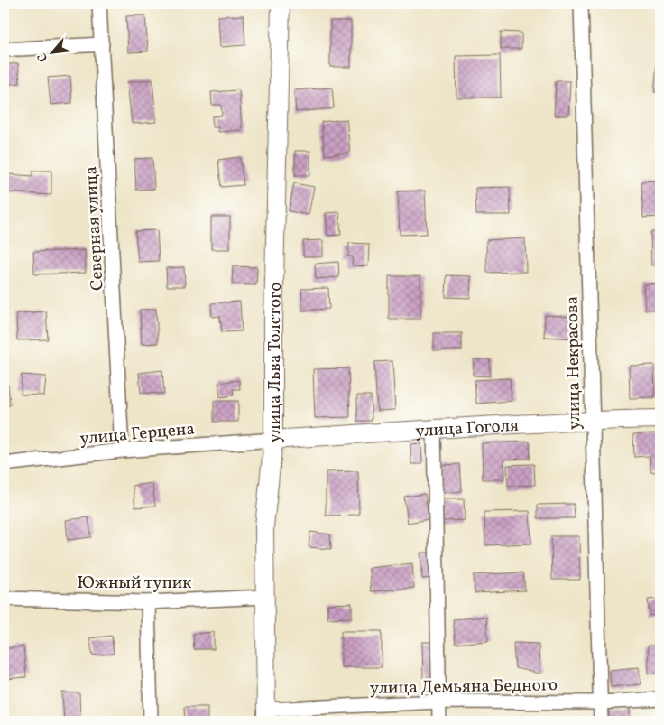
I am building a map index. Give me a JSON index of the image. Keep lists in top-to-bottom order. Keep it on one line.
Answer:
{"streets":{"street":["Северная улица","улица Льва Толстого","улица Некрасова","улица Гоголя","улица Герцена","Южный тупик","улица Демьяна Бедного"]},"crossings":[["Северная улица","улица Герцена"],["улица Льва Толстого","улица Гоголя"],["улица Льва Толстого","улица Герцена"],["улица Льва Толстого","Южный тупик"],["улица Льва Толстого","улица Демьяна Бедного"],["улица Некрасова","улица Гоголя"],["улица Некрасова","улица Демьяна Бедного"],["улица Гоголя","улица Герцена"]],"north":"bottom left"}
